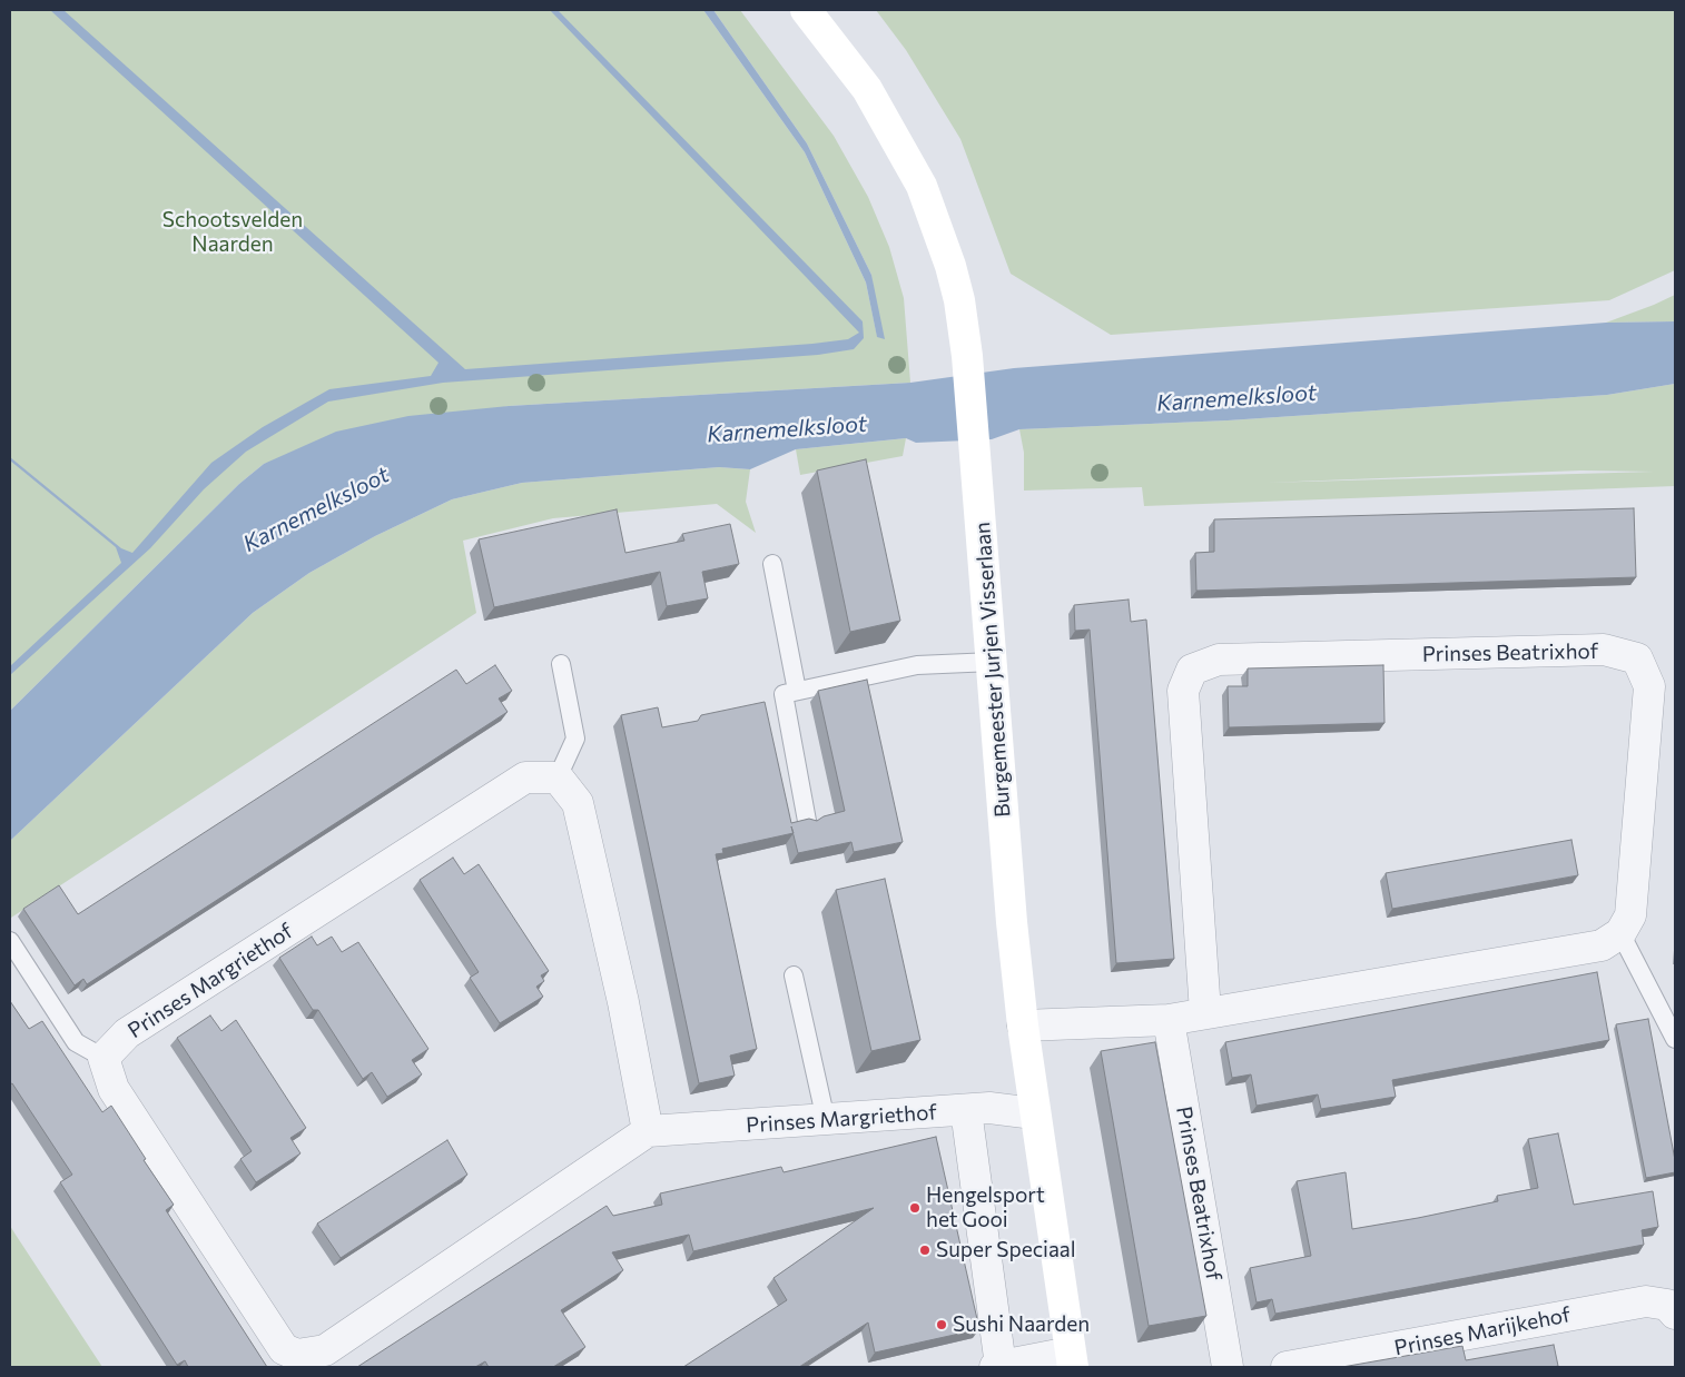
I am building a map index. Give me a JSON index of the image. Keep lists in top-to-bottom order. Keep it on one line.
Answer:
{"streets":{"street":["Prinses Beatrixhof","Burgemeester Jurjen Visserlaan","Prinses Margriethof","Prinses Marijkehof"]},"crossings":[["Burgemeester Jurjen Visserlaan","Prinses Margriethof"]],"water":["Karnemelksloot"],"parks":["Schootsvelden Naarden"],"places":["Hengelsport het Gooi","Super Speciaal","Sushi Naarden"]}
